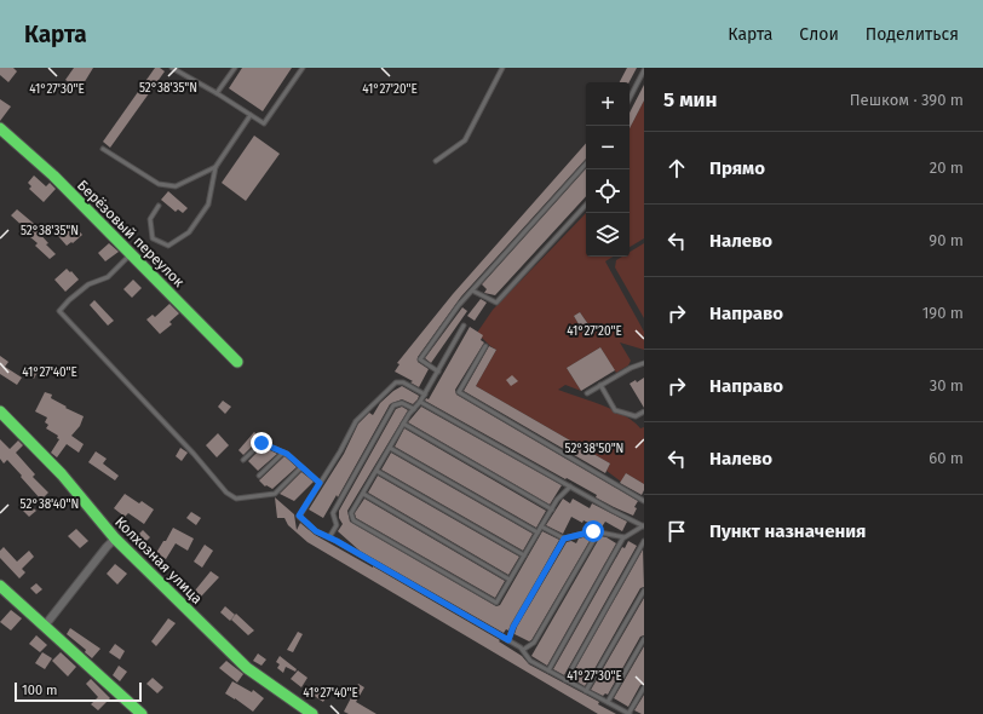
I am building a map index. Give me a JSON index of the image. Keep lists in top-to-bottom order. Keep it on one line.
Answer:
{"streets":{"street":["Берёзовый переулок","Колхозная улица"]},"scale_bar":"100 m","page":{"header":"Карта","nav":["Карта","Слои","Поделиться"],"heading":["5 мин","Пешком · 390 m"],"map_buttons":["+","−"],"list":[["Прямо","20 m"],["Налево","90 m"],["Направо","190 m"],["Направо","30 m"],["Налево","60 m"],"Пункт назначения"],"scale":"100 m"},"coordinates":["52°38'35\"N","41°27'30\"E","41°27'20\"E","41°27'40\"E","52°38'50\"N","52°38'40\"N"]}
